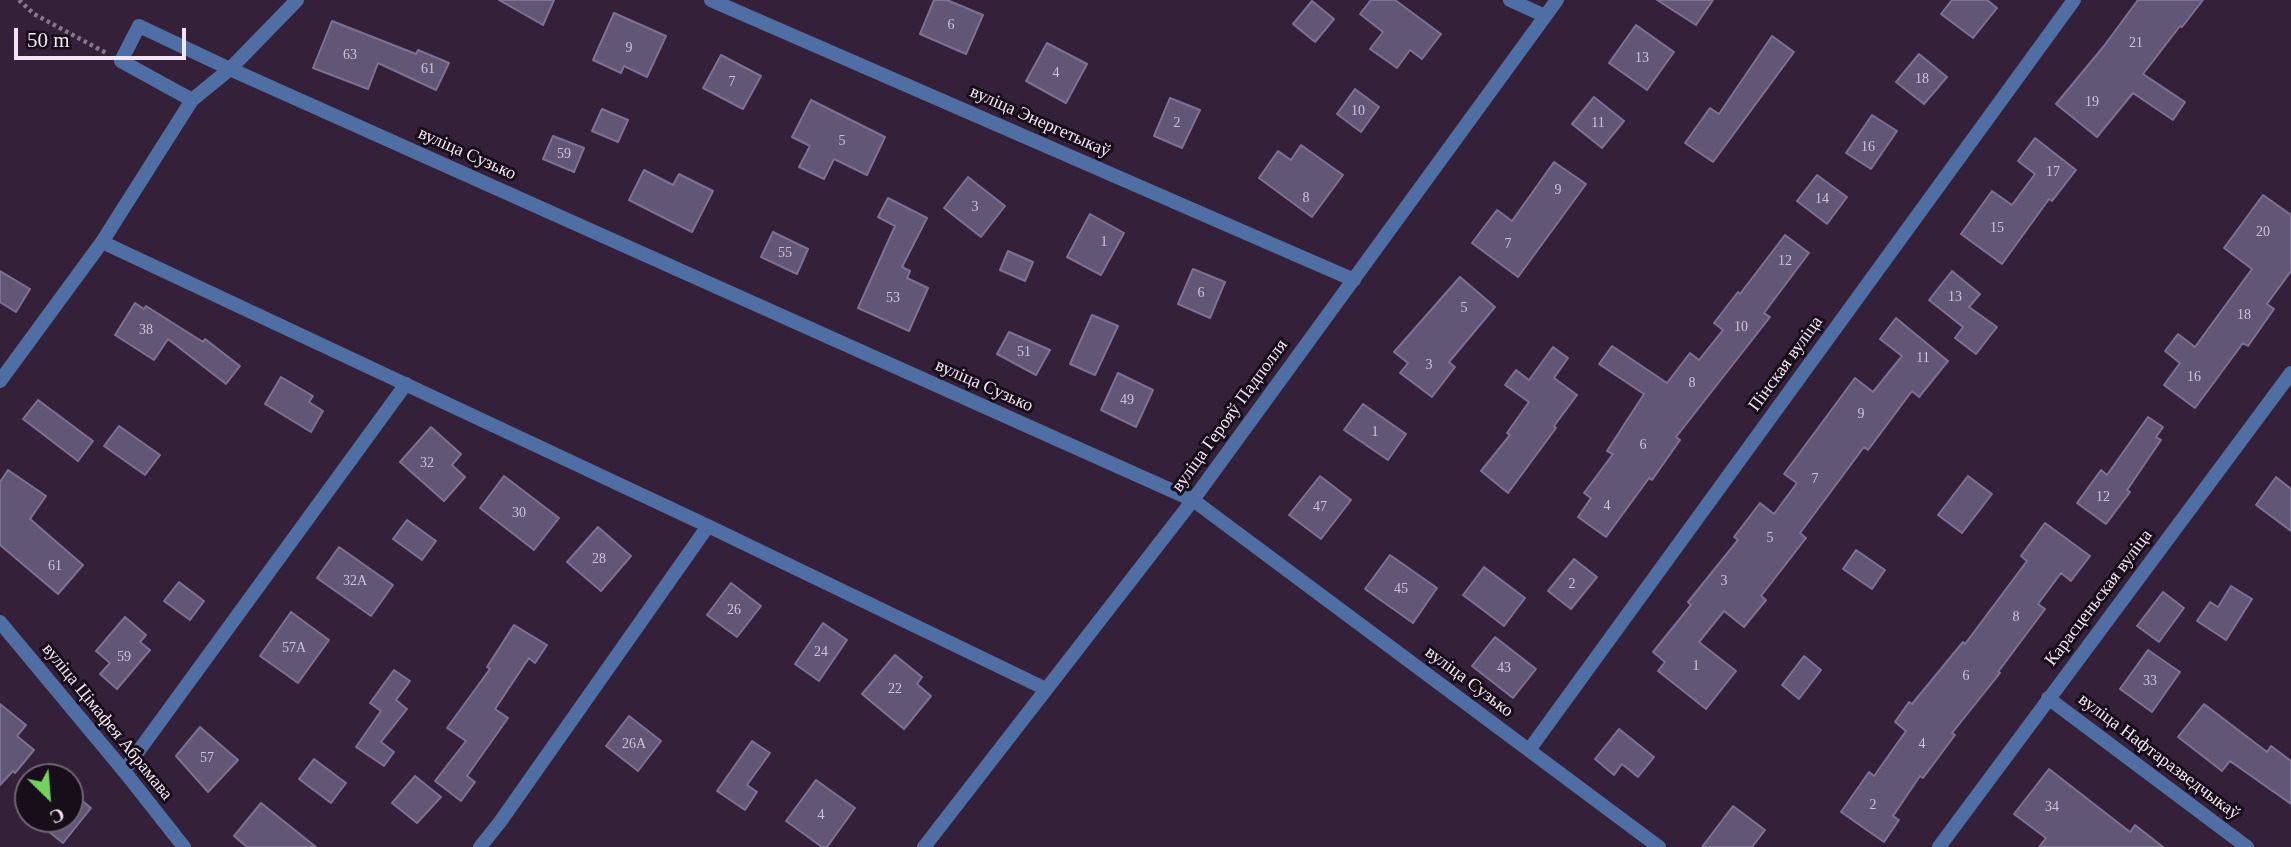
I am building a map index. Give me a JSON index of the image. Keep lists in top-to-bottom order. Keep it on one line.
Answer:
{"streets":{"street":["вуліца Энергетыкаў","вуліца Сузько","Пінская вуліца","вуліца Герояў Падполля","Карасценьская вуліца","вуліца Цімафея Абрамава","вуліца Нафтаразведчыкаў"]},"crossings":[["вуліца Энергетыкаў","вуліца Герояў Падполля"],["вуліца Сузько","Пінская вуліца"],["вуліца Сузько","вуліца Герояў Падполля"],["Карасценьская вуліца","вуліца Нафтаразведчыкаў"]],"house_numbers":["6","21","9","63","13","61","4","18","7","19","10","2","11","5","16","59","17","9","8","14","3","15","20","1","7","55","12","6","13","53","5","18","10","38","51","11","3","16","8","49","9","1","6","32","7","12","4","47","30","5","28","61","32А","3","2","45","26","8","57А","24","59","1","43","6","33","22","26А","4","57","2","34","4"],"scale_bar":"50 m","north":"bottom right"}
